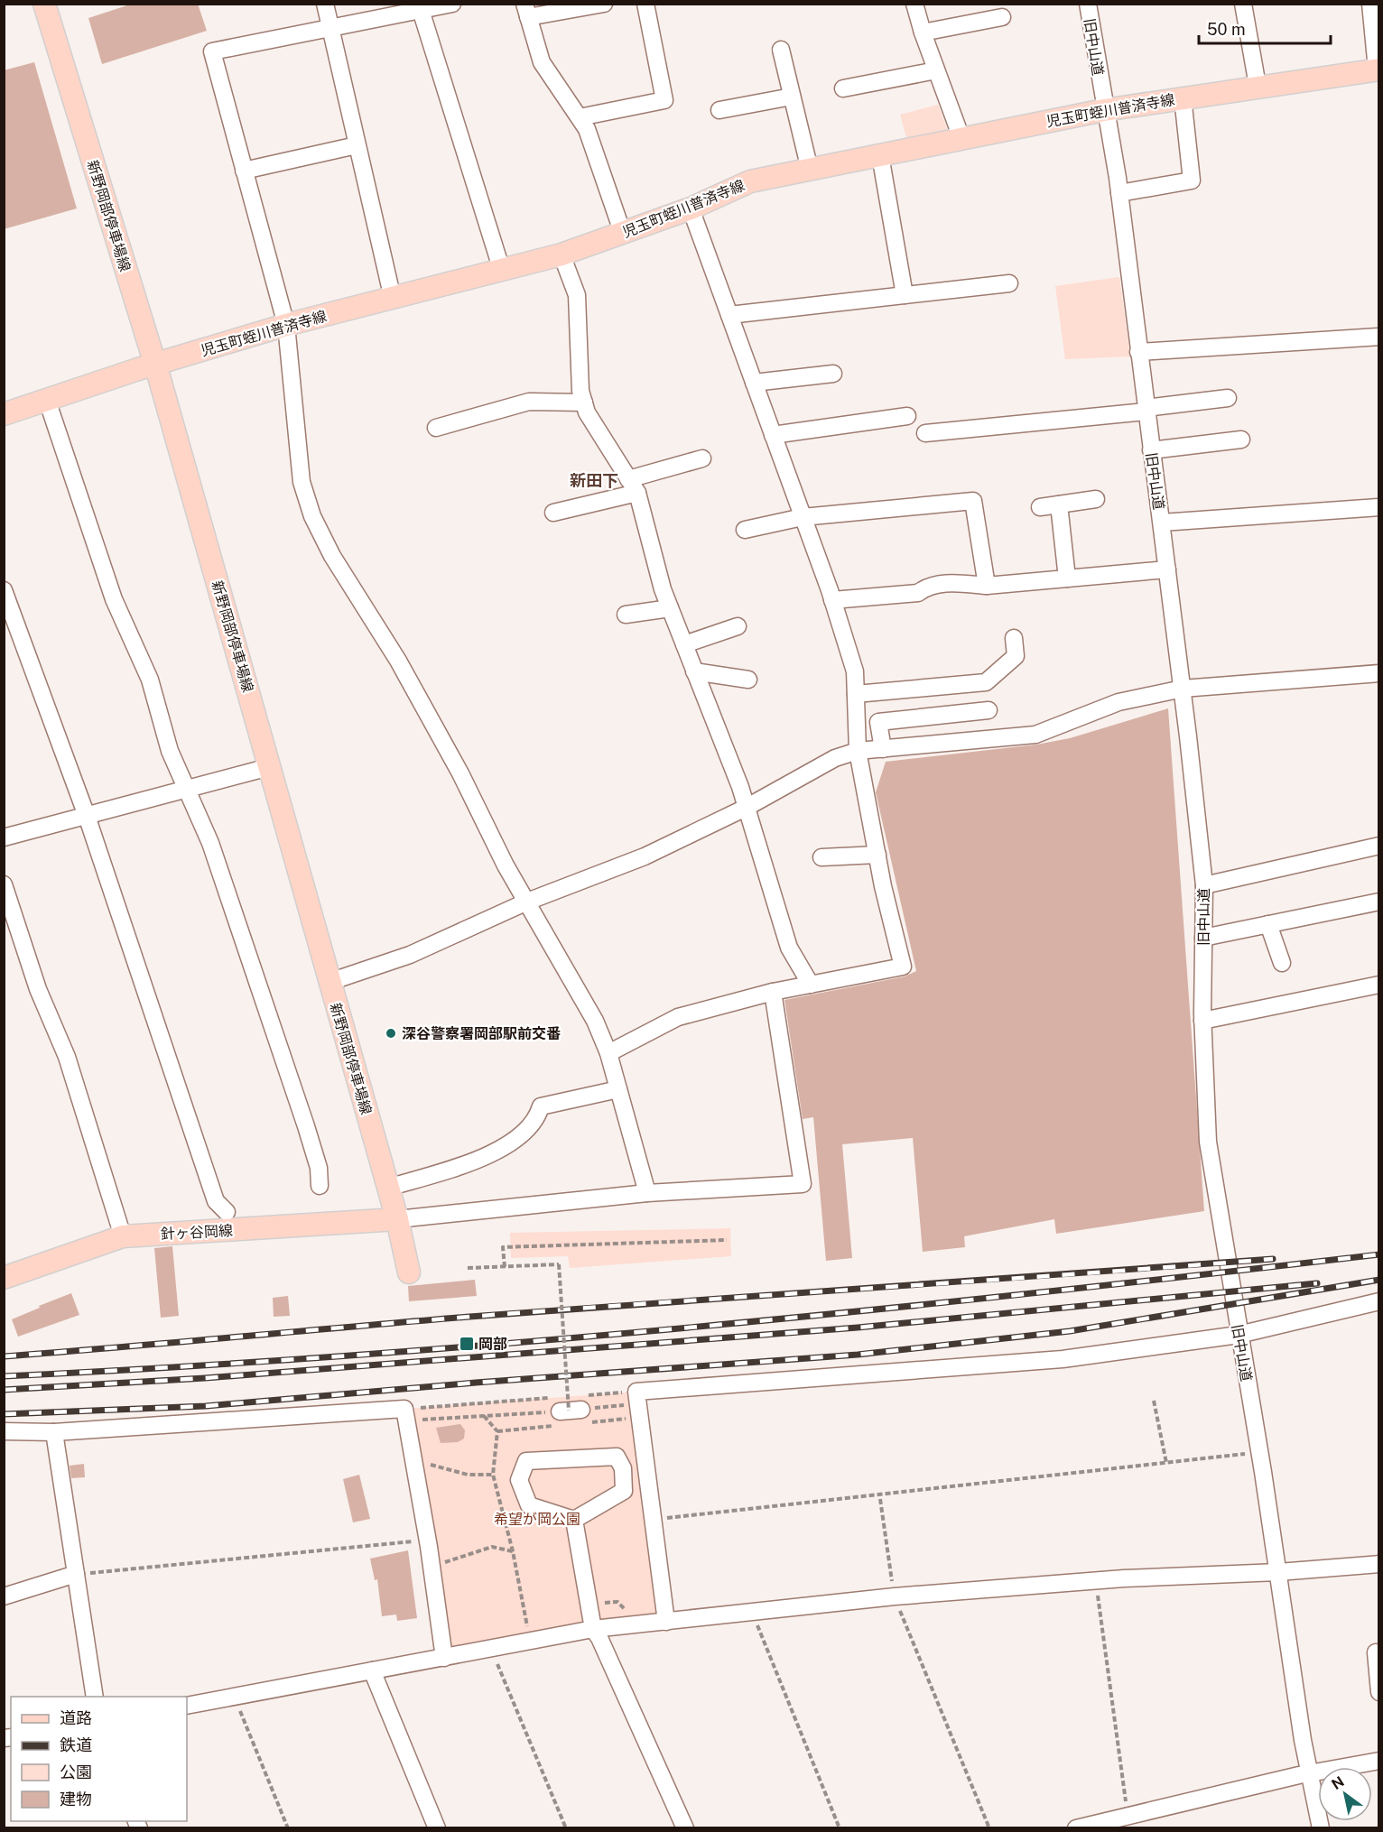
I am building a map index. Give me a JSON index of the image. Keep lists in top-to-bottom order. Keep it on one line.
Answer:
{"streets":{"main road":["児玉町蛭川普済寺線","新野岡部停車場線","針ヶ谷岡線"],"street":["旧中山道"]},"crossings":[["旧中山道","児玉町蛭川普済寺線"],["児玉町蛭川普済寺線","新野岡部停車場線"],["新野岡部停車場線","針ヶ谷岡線"]],"districts":["新田下"],"parks":["希望が岡公園"],"places":{"other":["深谷警察署岡部駅前交番"],"transit":["岡部"]},"legend":["道路","鉄道","公園","建物"],"scale_bar":"50 m","north":"top left"}
